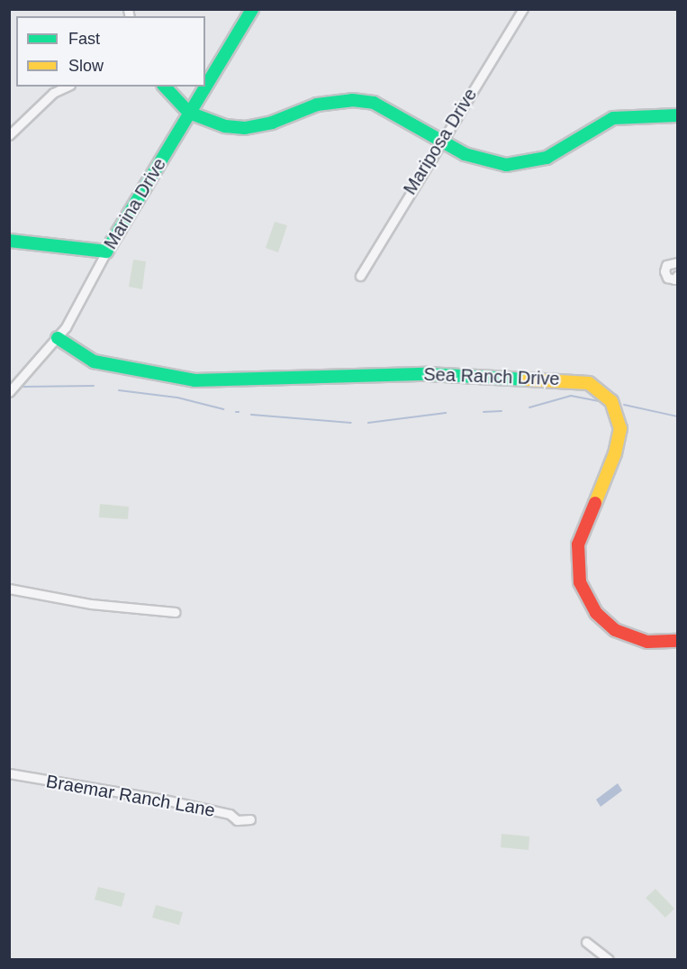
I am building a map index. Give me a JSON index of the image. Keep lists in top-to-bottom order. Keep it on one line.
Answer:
{"streets":{"street":["Mariposa Drive","Marina Drive","Sea Ranch Drive","Braemar Ranch Lane"]},"crossings":[["Marina Drive","Sea Ranch Drive"]],"legend":["Fast","Slow"]}
